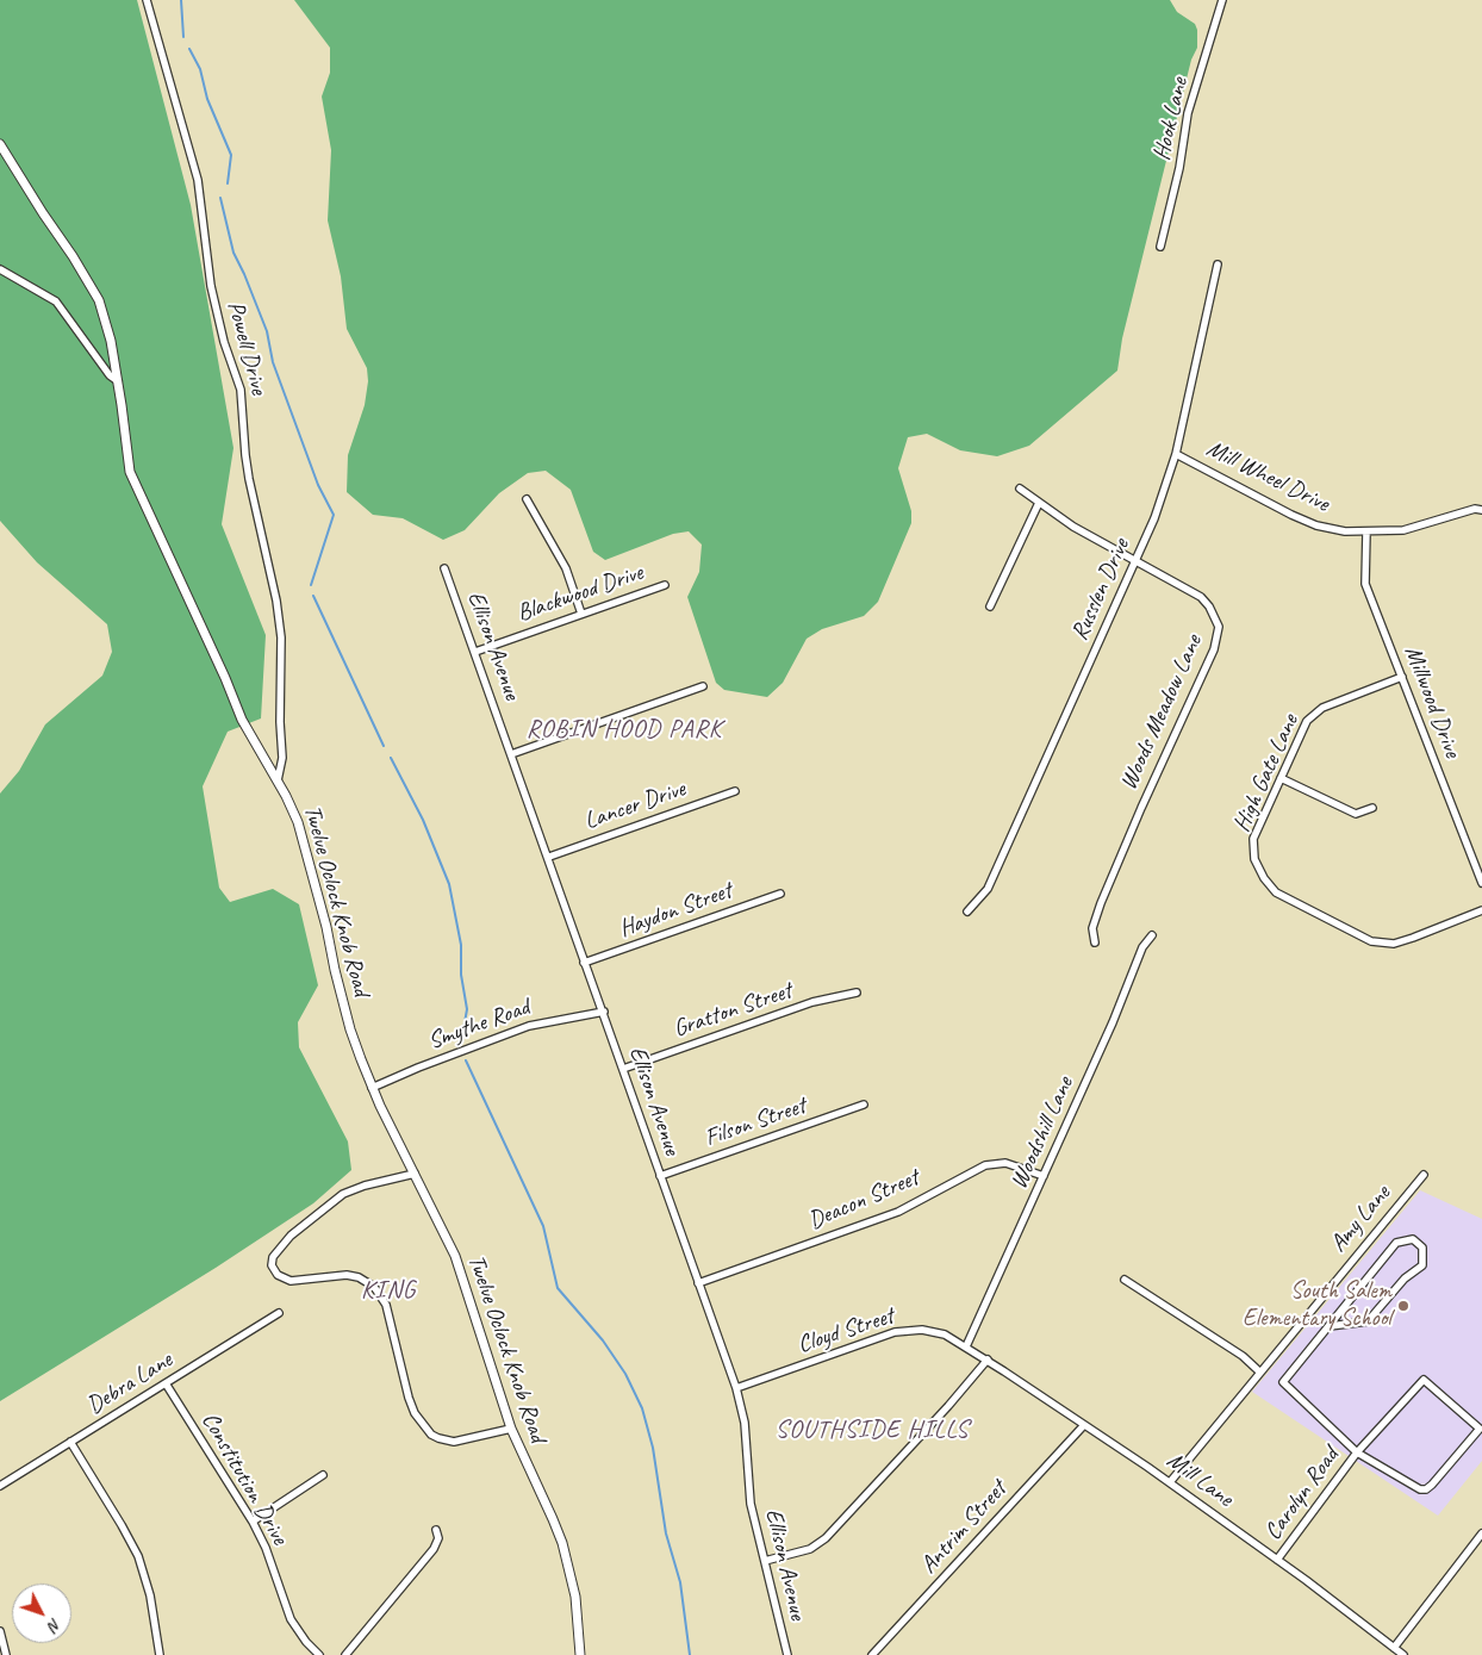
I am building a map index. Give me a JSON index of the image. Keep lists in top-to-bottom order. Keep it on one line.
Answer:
{"streets":{"street":["Hook Lane","Powell Drive","Mill Wheel Drive","Russlen Drive","Blackwood Drive","Ellison Avenue","Millwood Drive","Woods Meadow Lane","High Gate Lane","Lancer Drive","Twelve Oclock Knob Road","Haydon Street","Gratton Street","Smythe Road","Filson Street","Woodshill Lane","Deacon Street","Amy Lane","Cloyd Street","Debra Lane","Constitution Drive","Mill Lane","Carolyn Road","Antrim Street"]},"crossings":[["Powell Drive","Twelve Oclock Knob Road"],["Mill Wheel Drive","Russlen Drive"],["Mill Wheel Drive","Millwood Drive"],["Russlen Drive","Woods Meadow Lane"],["Blackwood Drive","Ellison Avenue"],["Ellison Avenue","Lancer Drive"],["Ellison Avenue","Haydon Street"],["Ellison Avenue","Gratton Street"],["Ellison Avenue","Smythe Road"],["Ellison Avenue","Filson Street"],["Ellison Avenue","Deacon Street"],["Ellison Avenue","Cloyd Street"],["Millwood Drive","High Gate Lane"],["Twelve Oclock Knob Road","Smythe Road"],["Woodshill Lane","Deacon Street"],["Woodshill Lane","Cloyd Street"],["Woodshill Lane","Mill Lane"],["Amy Lane","Mill Lane"],["Cloyd Street","Mill Lane"],["Debra Lane","Constitution Drive"],["Mill Lane","Carolyn Road"],["Mill Lane","Antrim Street"]],"districts":["ROBIN HOOD PARK","KING","SOUTHSIDE HILLS"],"places":["South Salem Elementary School"],"north":"bottom right"}
